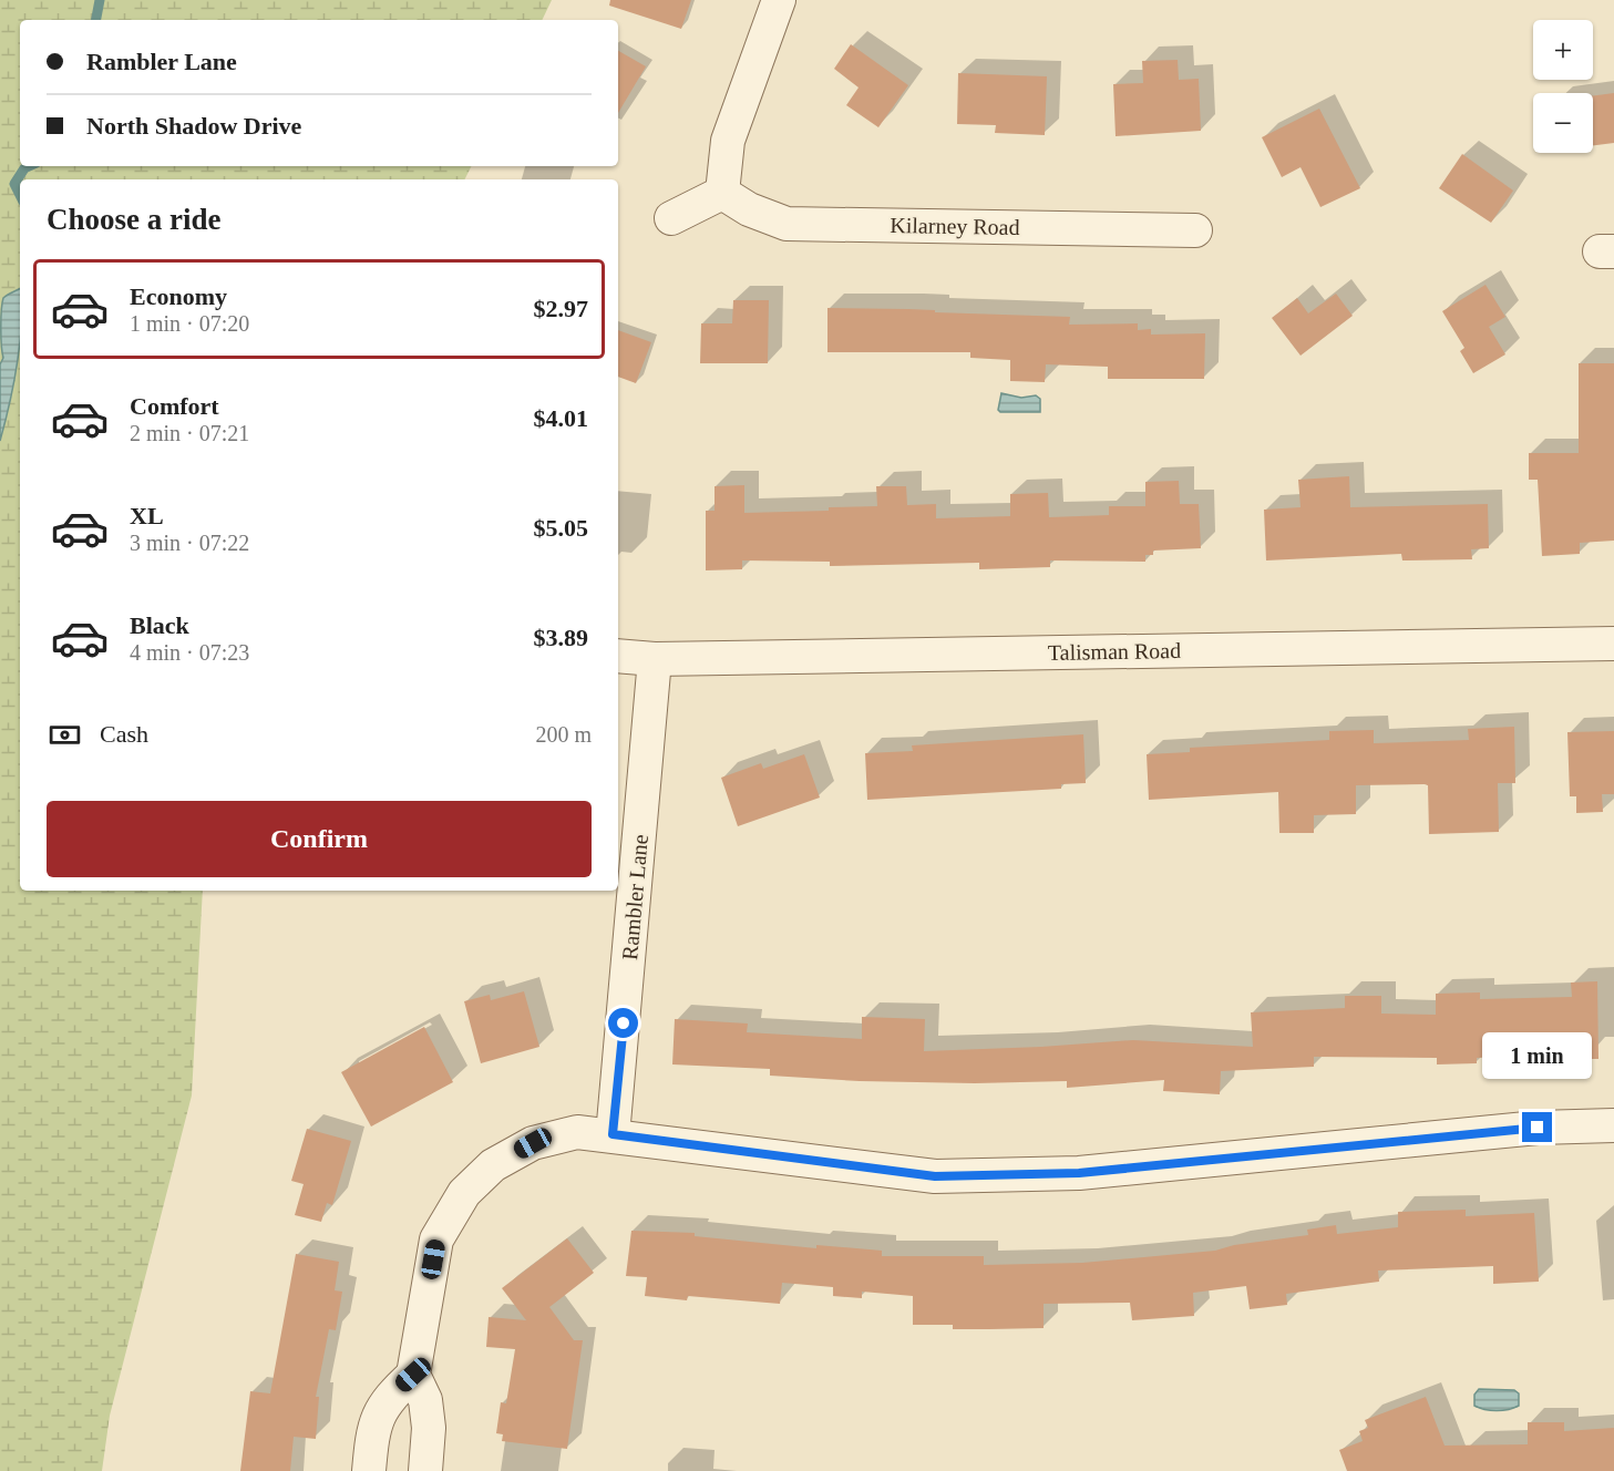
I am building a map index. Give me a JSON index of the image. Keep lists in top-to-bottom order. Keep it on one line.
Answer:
{"streets":{"street":["Kilarney Road","Talisman Road","Rambler Lane"]},"crossings":[["Talisman Road","Rambler Lane"]],"page":{"map_buttons":["+","−"],"banner":["Rambler Lane","North Shadow Drive"],"heading":"Choose a ride","list":[{"name":"Economy","note":"1 min · 07:20","value":"$2.97"},{"name":"Comfort","note":"2 min · 07:21","value":"$4.01"},{"name":"XL","note":"3 min · 07:22","value":"$5.05"},{"name":"Black","note":"4 min · 07:23","value":"$3.89"}],"pay":["Cash","200 m"],"buttons":"Confirm","bubble":"1 min"}}
